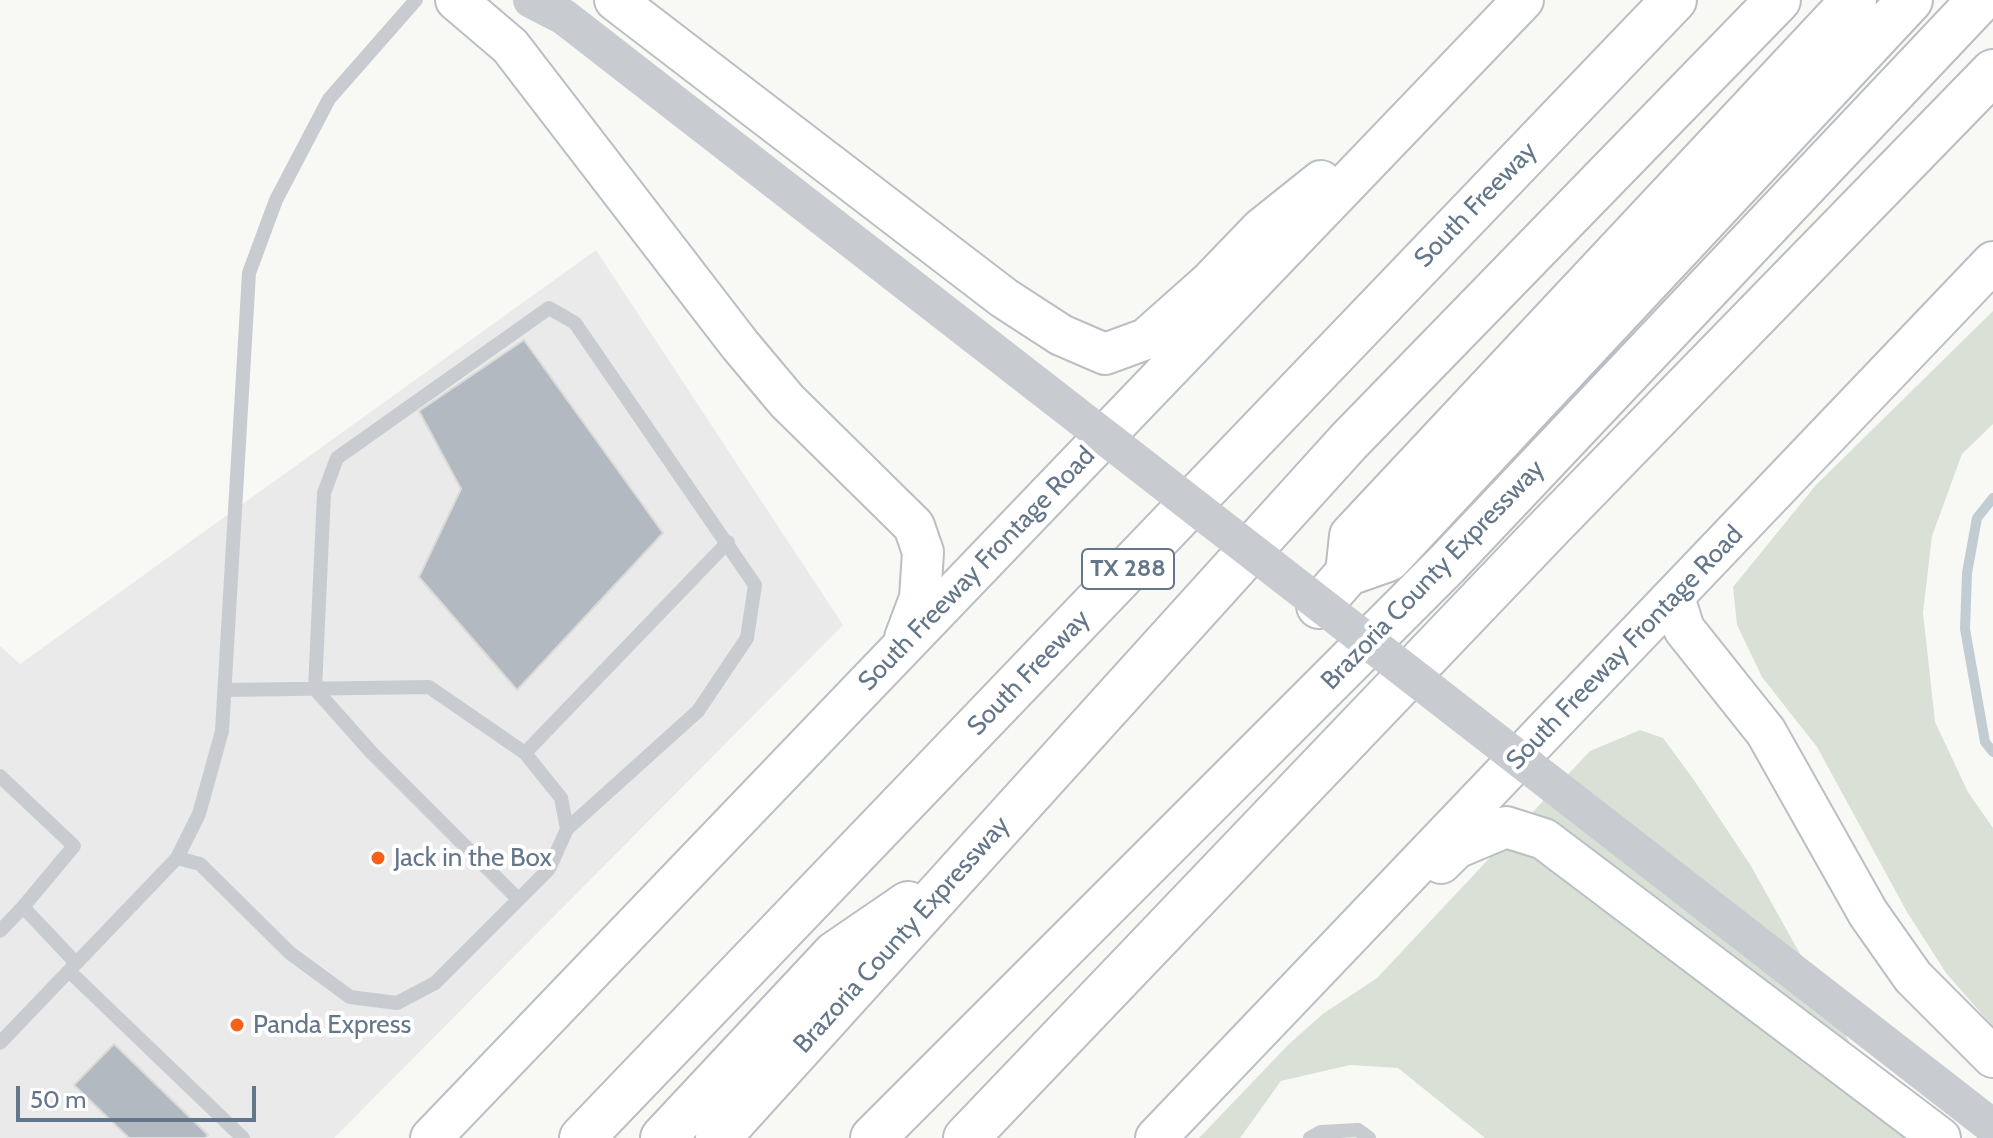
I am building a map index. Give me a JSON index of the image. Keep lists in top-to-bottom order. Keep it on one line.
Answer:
{"streets":{"highway":["South Freeway","TX 288","Brazoria County Expressway"],"main road":["South Freeway Frontage Road"]},"places":["Jack in the Box","Panda Express"],"scale_bar":"50 m"}
